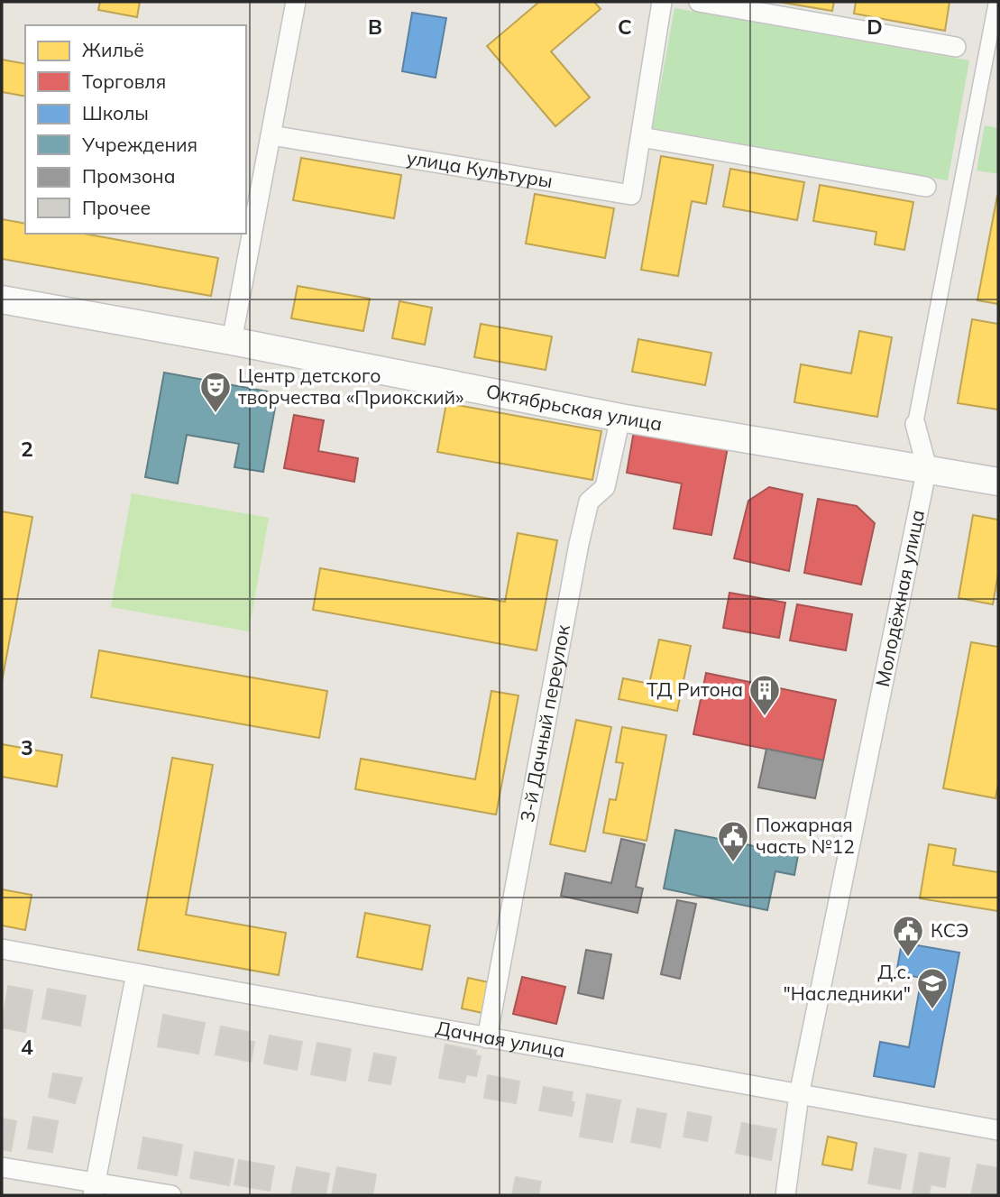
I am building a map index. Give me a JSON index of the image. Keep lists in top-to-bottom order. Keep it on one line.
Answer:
{"streets":{"main road":["Октябрьская улица"],"street":["улица Культуры","Молодёжная улица","3-й Дачный переулок","Дачная улица"]},"crossings":[["Октябрьская улица","Молодёжная улица"],["Октябрьская улица","3-й Дачный переулок"],["Молодёжная улица","Дачная улица"],["3-й Дачный переулок","Дачная улица"]],"places":{"theatre":["Центр детского творчества «Приокский»"],"building":["ТД Ритона"],"public building":["Пожарная часть №12","КСЭ"],"school or university":["Д.с. \"Наследники\""]},"legend":["Жильё","Торговля","Школы","Учреждения","Промзона","Прочее"],"grid":{"columns":["B","C","D"],"rows":["2","3","4"]}}
